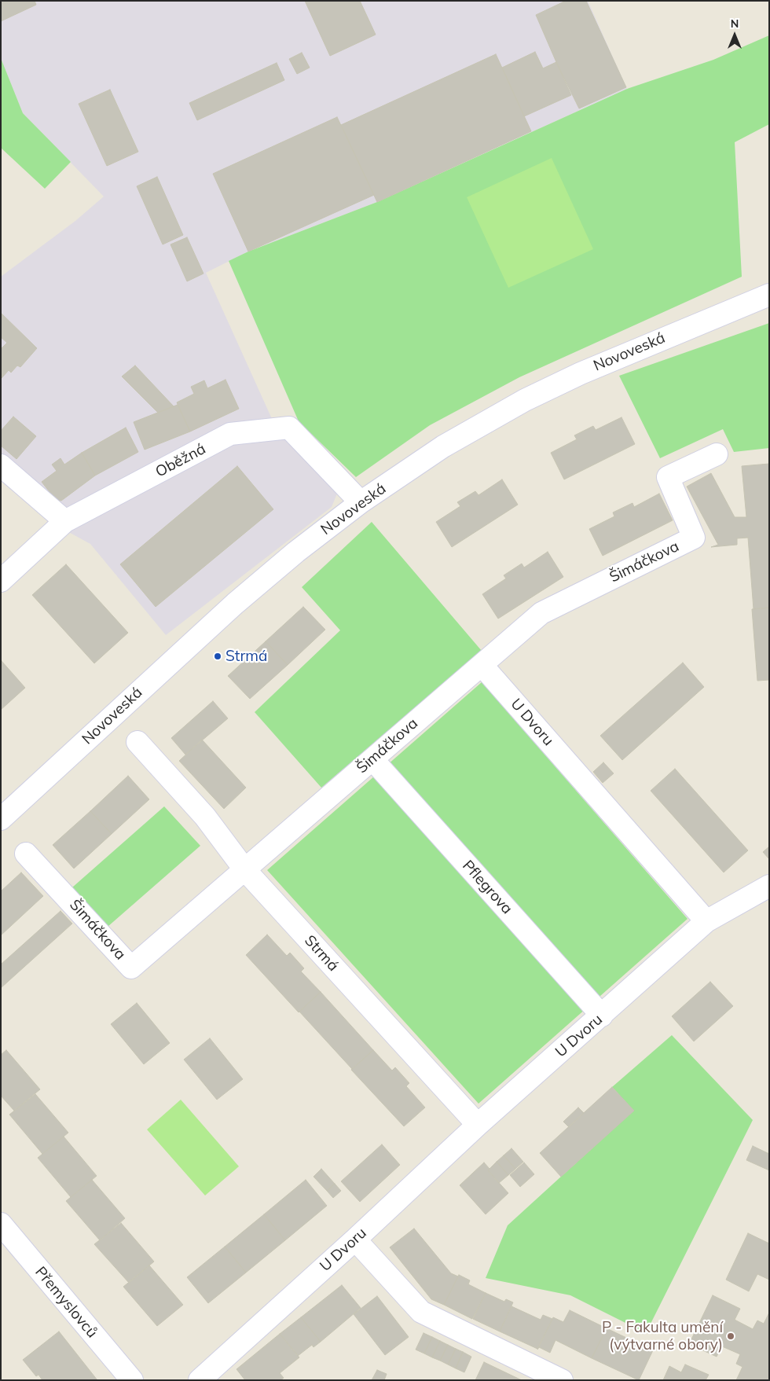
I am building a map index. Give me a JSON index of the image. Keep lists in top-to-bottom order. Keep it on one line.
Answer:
{"streets":{"street":["Novoveská","Oběžná","Šimáčkova","U Dvoru","Pflegrova","Strmá","Přemyslovců"]},"crossings":[["Novoveská","Oběžná"],["Šimáčkova","U Dvoru"],["Šimáčkova","Pflegrova"],["Šimáčkova","Strmá"],["U Dvoru","Pflegrova"],["U Dvoru","Strmá"]],"places":["Strmá","P - Fakulta umění (výtvarné obory)"],"north":"top"}
